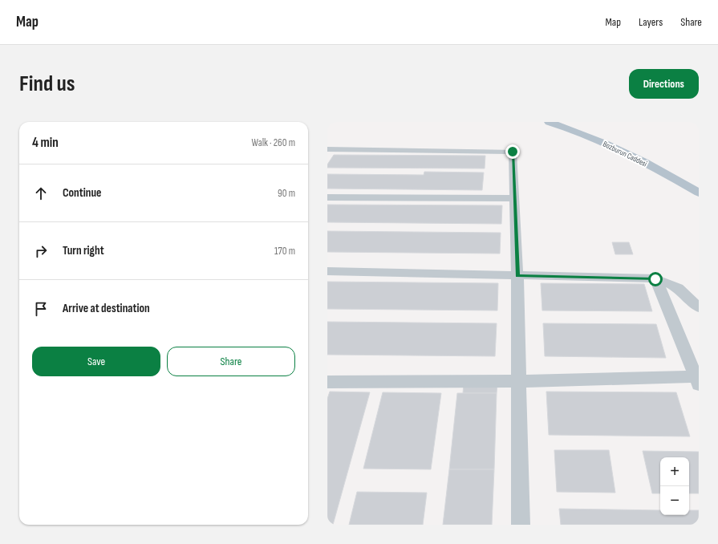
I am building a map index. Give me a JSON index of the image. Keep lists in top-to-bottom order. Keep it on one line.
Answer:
{"streets":{"main road":["Bozburun Caddesi"]},"page":{"header":"Map","nav":["Map","Layers","Share"],"buttons":["Directions",["Save","Share"]],"title":"Find us","heading":["4 min","Walk · 260 m"],"list":[["Continue","90 m"],["Turn right","170 m"],"Arrive at destination"],"map_buttons":["+","−"]}}
